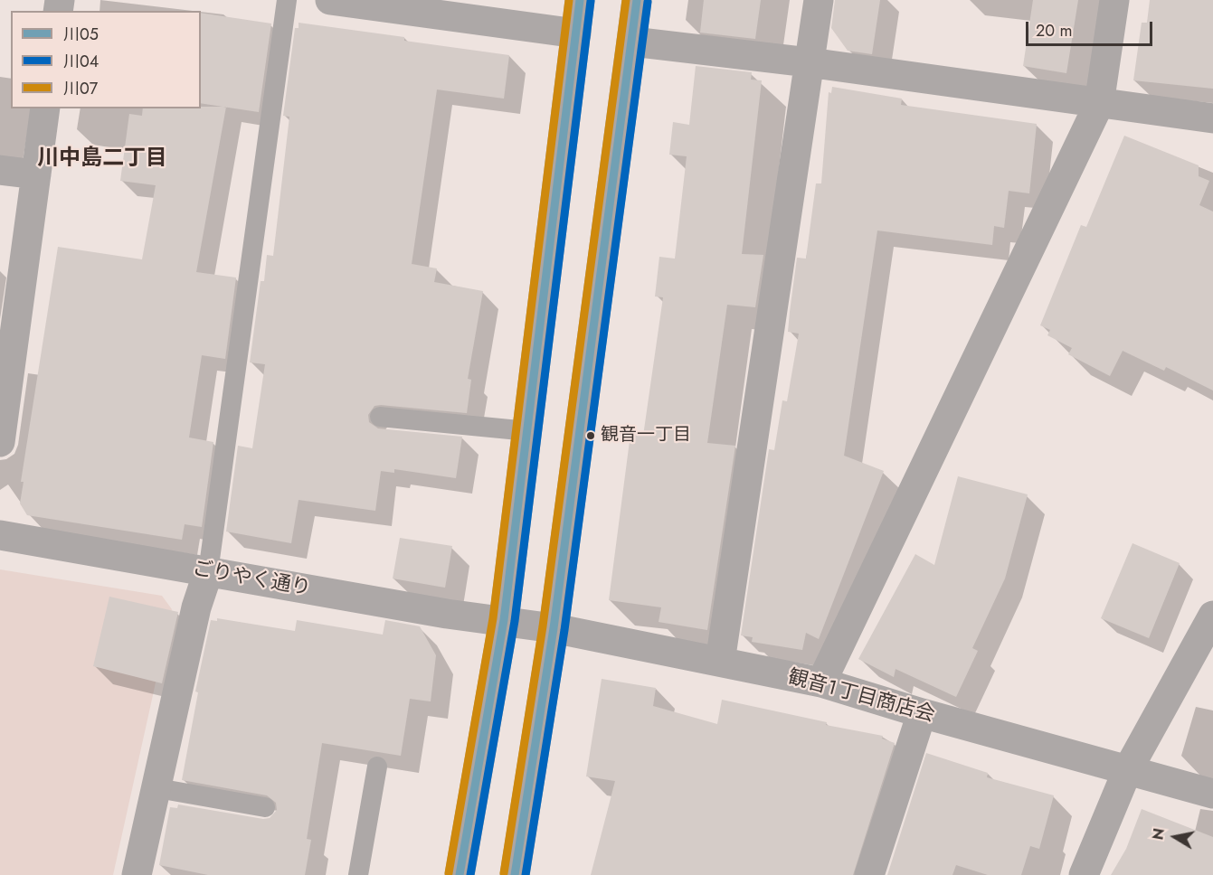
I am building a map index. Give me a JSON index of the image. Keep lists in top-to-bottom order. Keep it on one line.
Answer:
{"streets":{"street":["ごりやく通り","観音１丁目商店会"]},"crossings":[["ごりやく通り","観音１丁目商店会"]],"districts":["川中島二丁目"],"places":["観音一丁目"],"lines":["transit line 川05","transit line 川07","transit line 川04"],"legend":["川05","川04","川07"],"scale_bar":"20 m","north":"left"}
